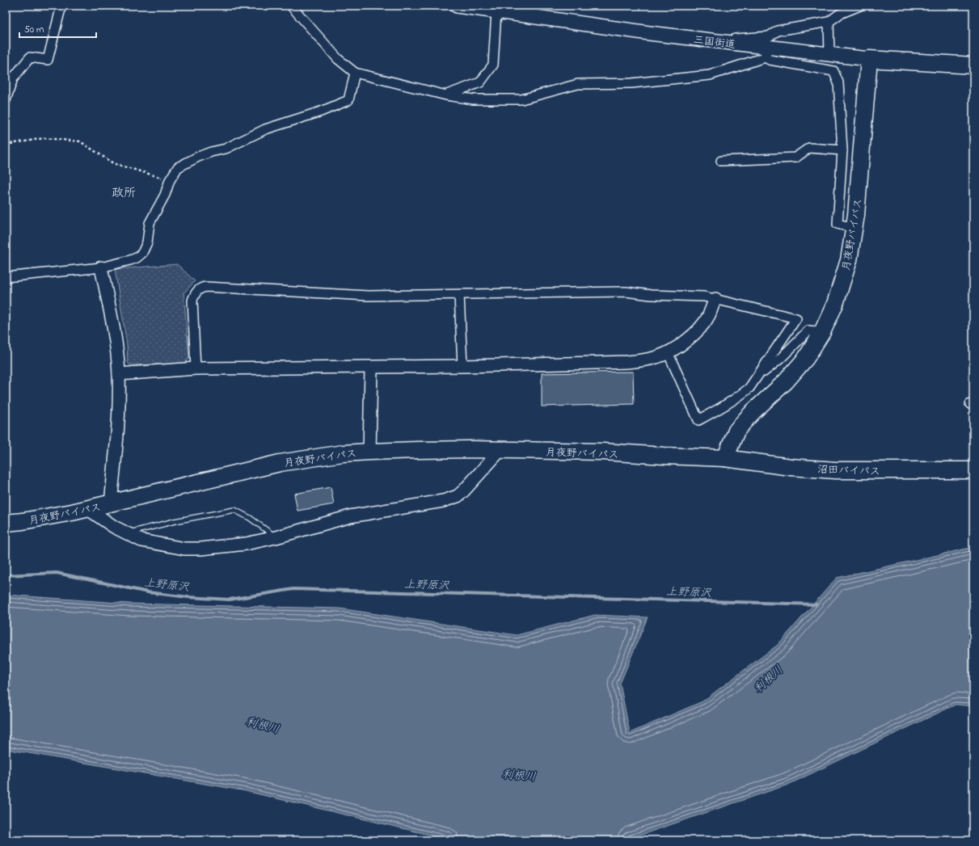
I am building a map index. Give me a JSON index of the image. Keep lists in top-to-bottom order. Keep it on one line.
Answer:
{"streets":{"highway":["三国街道","月夜野バイパス","沼田バイパス"]},"crossings":[["三国街道","月夜野バイパス"],["月夜野バイパス","沼田バイパス"]],"districts":["政所"],"water":["上野原沢","利根川"],"scale_bar":"50 m"}
